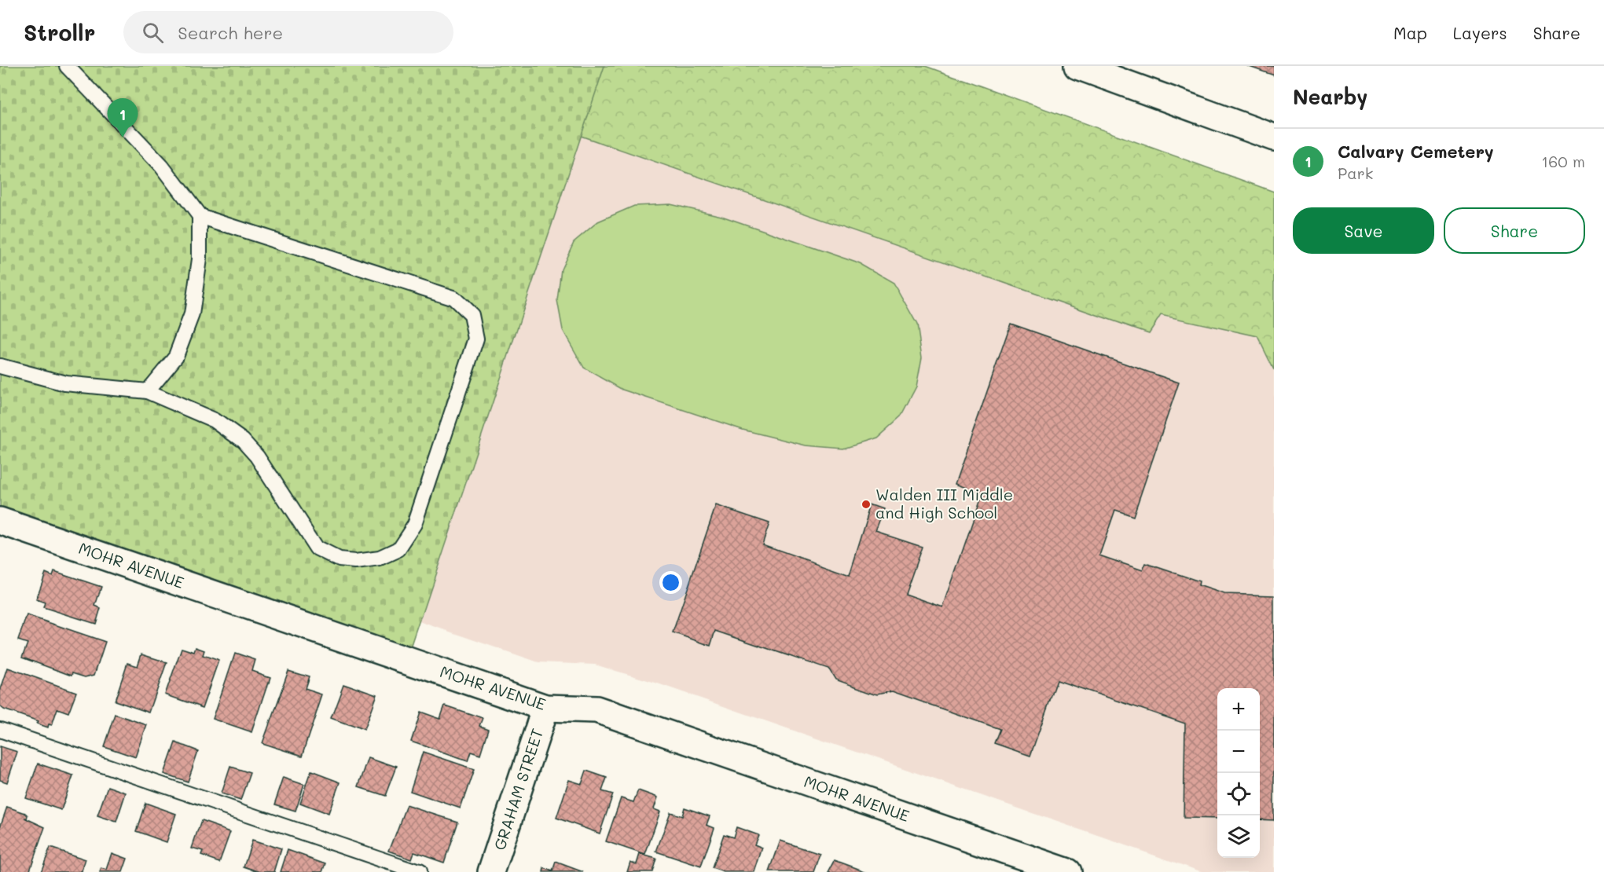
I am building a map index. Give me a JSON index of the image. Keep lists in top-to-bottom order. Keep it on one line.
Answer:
{"streets":{"street":["MOHR AVENUE","GRAHAM STREET"]},"crossings":[["MOHR AVENUE","GRAHAM STREET"]],"places":["Walden III Middle and High School"],"page":{"header":"Strollr","search":"Search here","nav":["Map","Layers","Share"],"heading":"Nearby","pins":"1","list":[{"mark":"1","name":"Calvary Cemetery","note":"Park","value":"160 m"}],"buttons":["Save","Share"],"map_buttons":["+","−"]}}
